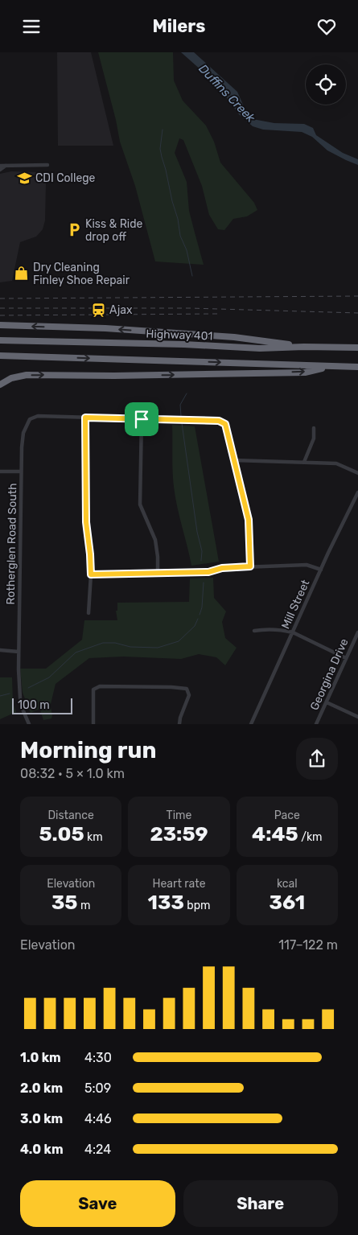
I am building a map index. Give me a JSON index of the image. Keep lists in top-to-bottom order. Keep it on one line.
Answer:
{"streets":{"highway":["Highway 401"],"street":["Rotherglen Road South","Mill Street","Georgina Drive"]},"water":["Duffins Creek"],"places":{"school or university":["CDI College"],"parking":["Kiss & Ride drop off"],"shop":["Dry Cleaning Finley Shoe Repair"],"station":["Ajax"]},"scale_bar":"100 m","page":{"header":"Milers","scale":"100 m","heading":["Morning run","08:32 · 5 × 1.0 km"],"stats":[["Distance","5.05 km"],["Time","23:59"],["Pace","4:45 /km"],["Elevation","35 m"],["Heart rate","133 bpm"],["kcal","361"]],"chart":["Elevation","117–122 m"],"list":[{"name":"1.0 km","note":"4:30"},{"name":"2.0 km","note":"5:09"},{"name":"3.0 km","note":"4:46"},{"name":"4.0 km","note":"4:24"}],"buttons":["Save","Share"]}}
